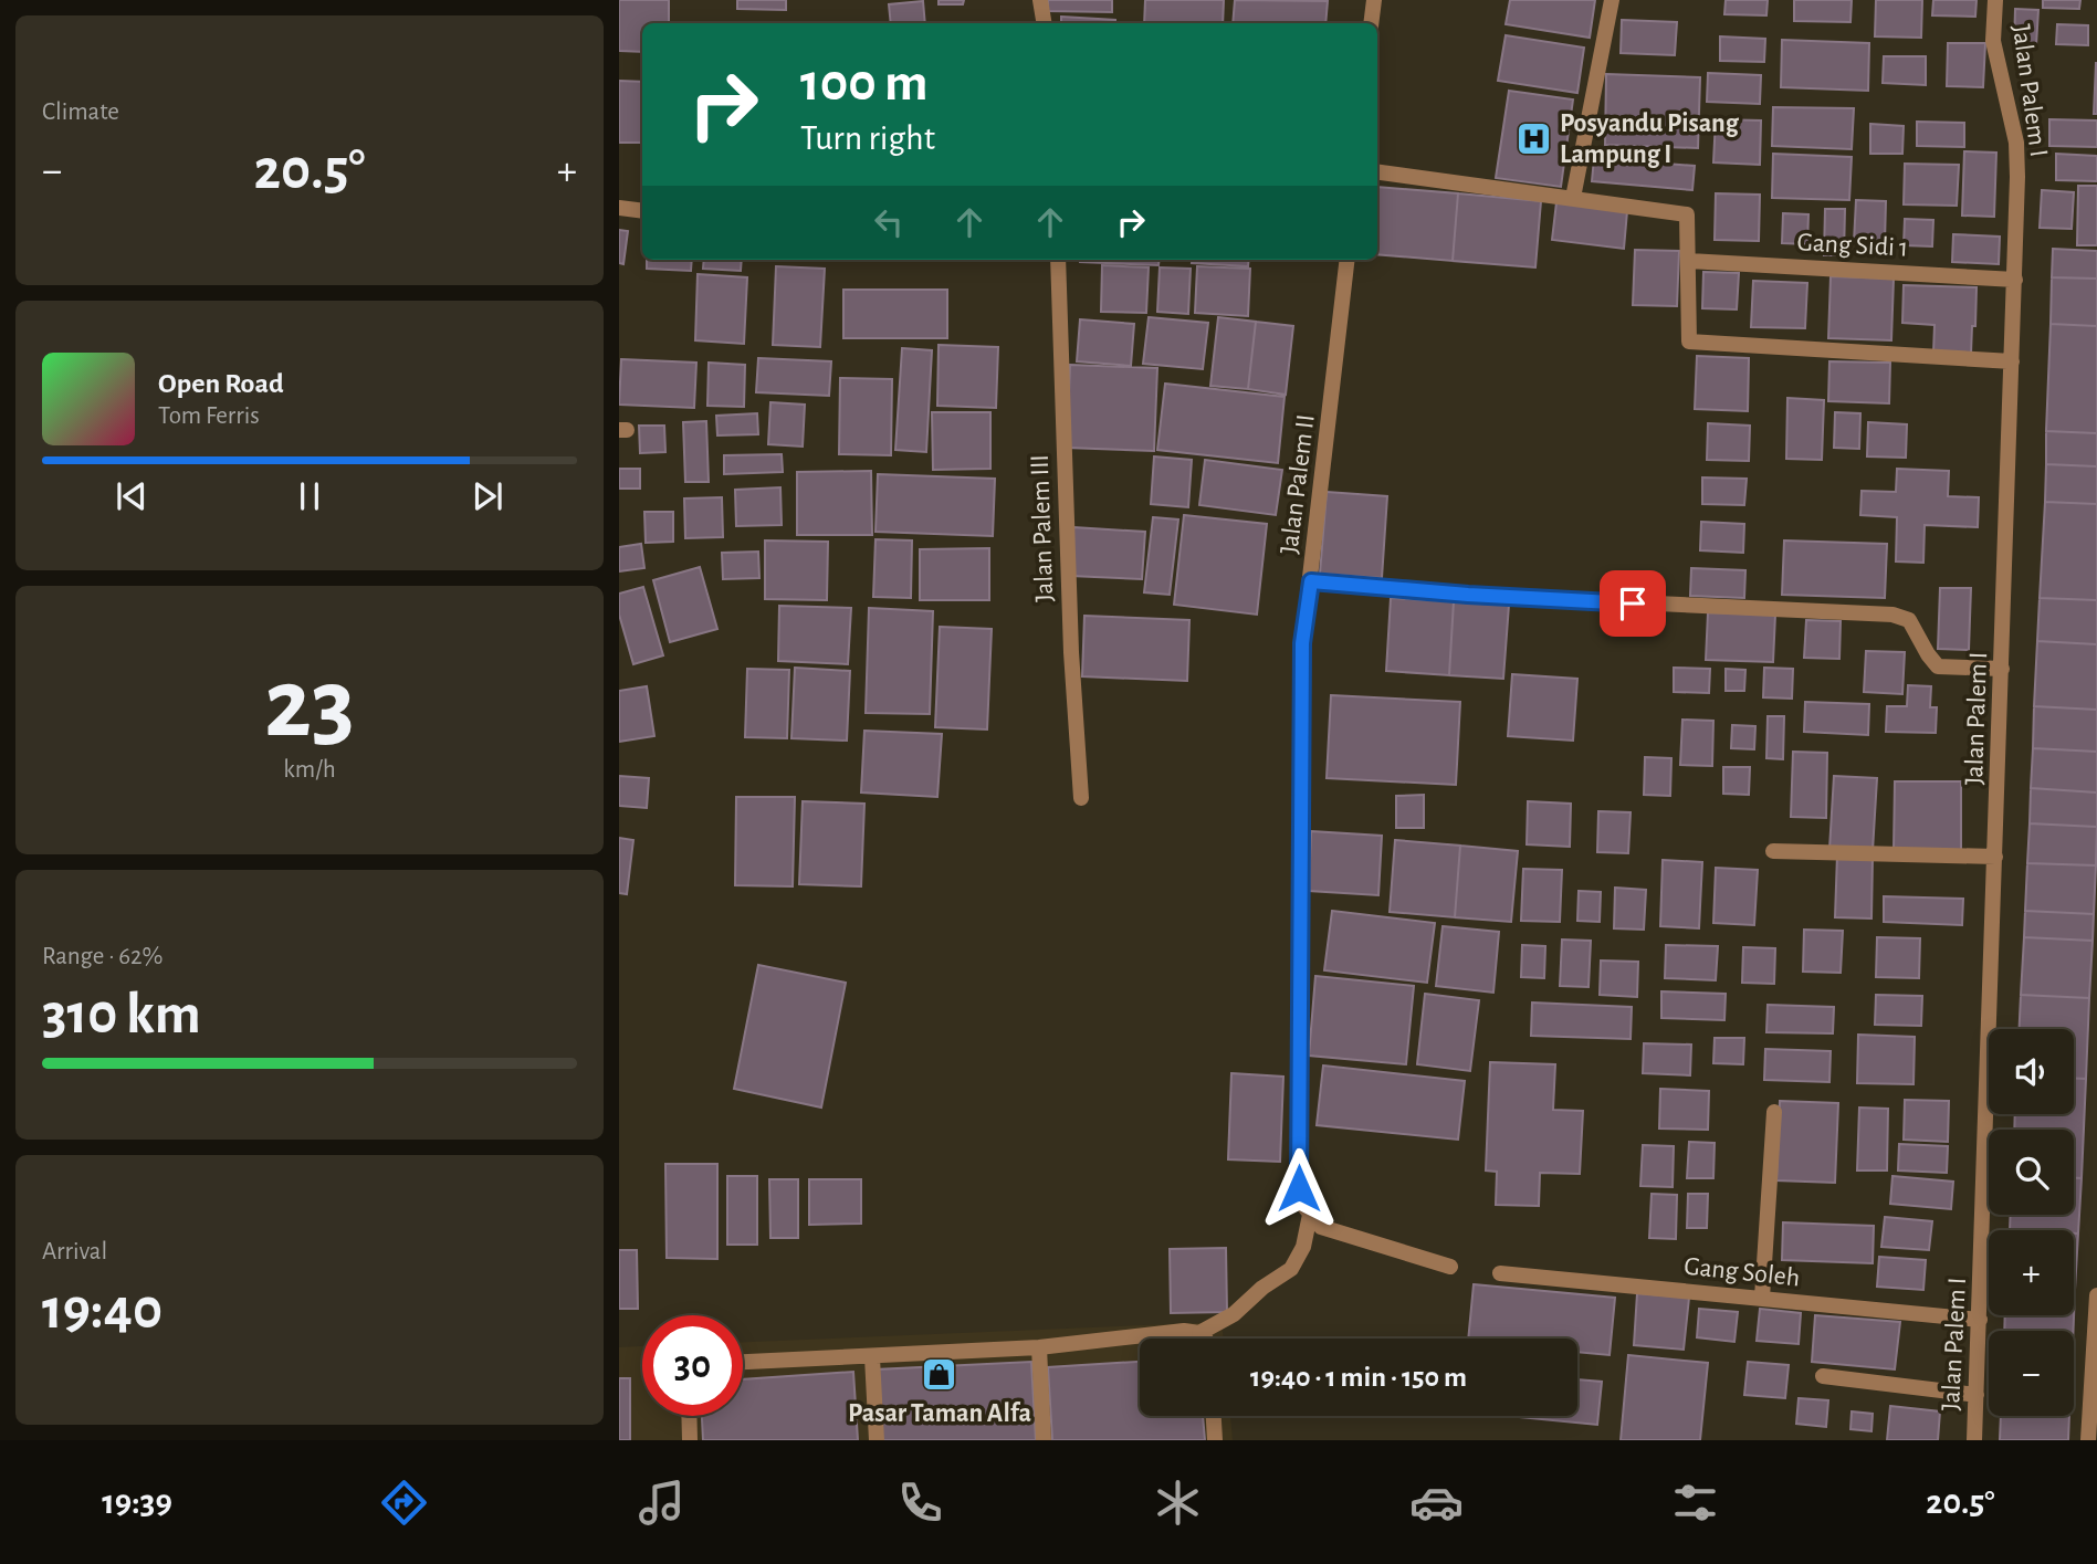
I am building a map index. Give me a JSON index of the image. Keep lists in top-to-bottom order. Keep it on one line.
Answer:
{"streets":{"street":["Jalan Palem I","Gang Sidi 1","Jalan Palem II","Jalan Palem III","Gang Soleh"]},"crossings":[["Jalan Palem I","Gang Sidi 1"],["Jalan Palem I","Gang Soleh"]],"places":{"hospital":["Posyandu Pisang Lampung I"],"shop":["Pasar Taman Alfa"]},"page":{"tile":["Climate",["23","km/h"],["Range · 62%","310 km"],["Arrival","19:40"]],"turn":["100 m","Turn right"],"heat":["−","20.5°","+"],"song":["Open Road","Tom Ferris"],"map_buttons":["+","−"],"limit":"30","trip":"19:40 · 1 min · 150 m","tabs":["19:39","20.5°"]}}
